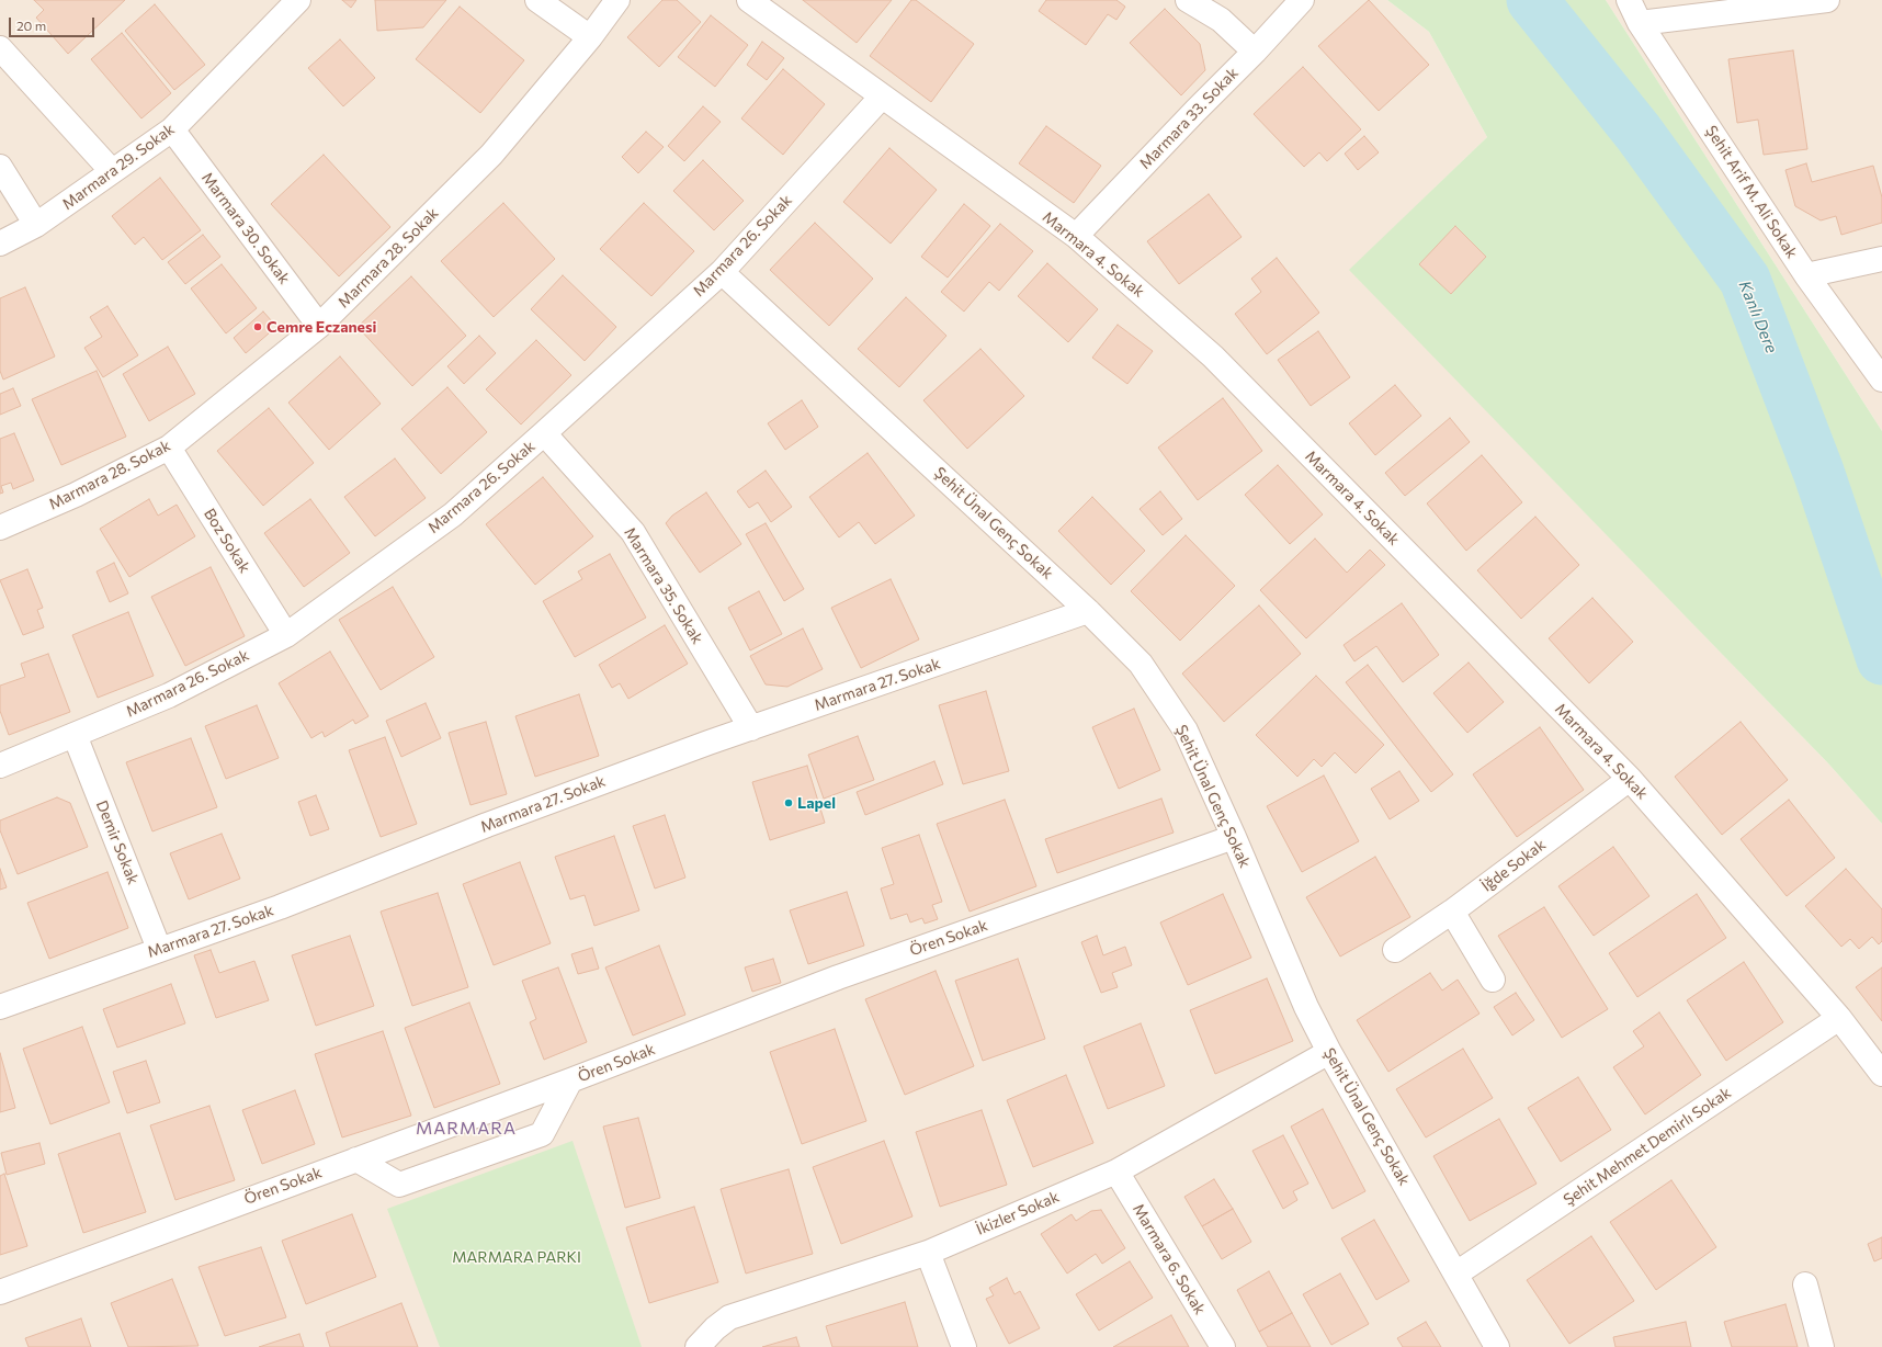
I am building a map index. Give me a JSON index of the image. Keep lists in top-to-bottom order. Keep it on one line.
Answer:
{"streets":{"street":["Marmara 33. Sokak","Marmara 29. Sokak","Şehit Arif M. Ali Sokak","Marmara 30. Sokak","Marmara 26. Sokak","Marmara 4. Sokak","Marmara 28. Sokak","Şehit Ünal Genç Sokak","Boz Sokak","Marmara 35. Sokak","Marmara 27. Sokak","Demir Sokak","İğde Sokak","Ören Sokak","Şehit Mehmet Demirlı Sokak","İkizler Sokak","Marmara 6. Sokak"]},"crossings":[["Marmara 33. Sokak","Marmara 4. Sokak"],["Marmara 29. Sokak","Marmara 30. Sokak"],["Marmara 30. Sokak","Marmara 28. Sokak"],["Marmara 26. Sokak","Marmara 4. Sokak"],["Marmara 26. Sokak","Şehit Ünal Genç Sokak"],["Marmara 26. Sokak","Boz Sokak"],["Marmara 26. Sokak","Marmara 35. Sokak"],["Marmara 26. Sokak","Demir Sokak"],["Marmara 4. Sokak","İğde Sokak"],["Marmara 4. Sokak","Şehit Mehmet Demirlı Sokak"],["Marmara 28. Sokak","Boz Sokak"],["Şehit Ünal Genç Sokak","Marmara 27. Sokak"],["Şehit Ünal Genç Sokak","Ören Sokak"],["Şehit Ünal Genç Sokak","Şehit Mehmet Demirlı Sokak"],["Şehit Ünal Genç Sokak","İkizler Sokak"],["Marmara 35. Sokak","Marmara 27. Sokak"],["Marmara 27. Sokak","Demir Sokak"],["İkizler Sokak","Marmara 6. Sokak"]],"districts":["MARMARA"],"water":["Kanlı Dere"],"parks":["MARMARA PARKI"],"places":["Cemre Eczanesi","Lapel"],"scale_bar":"20 m"}
